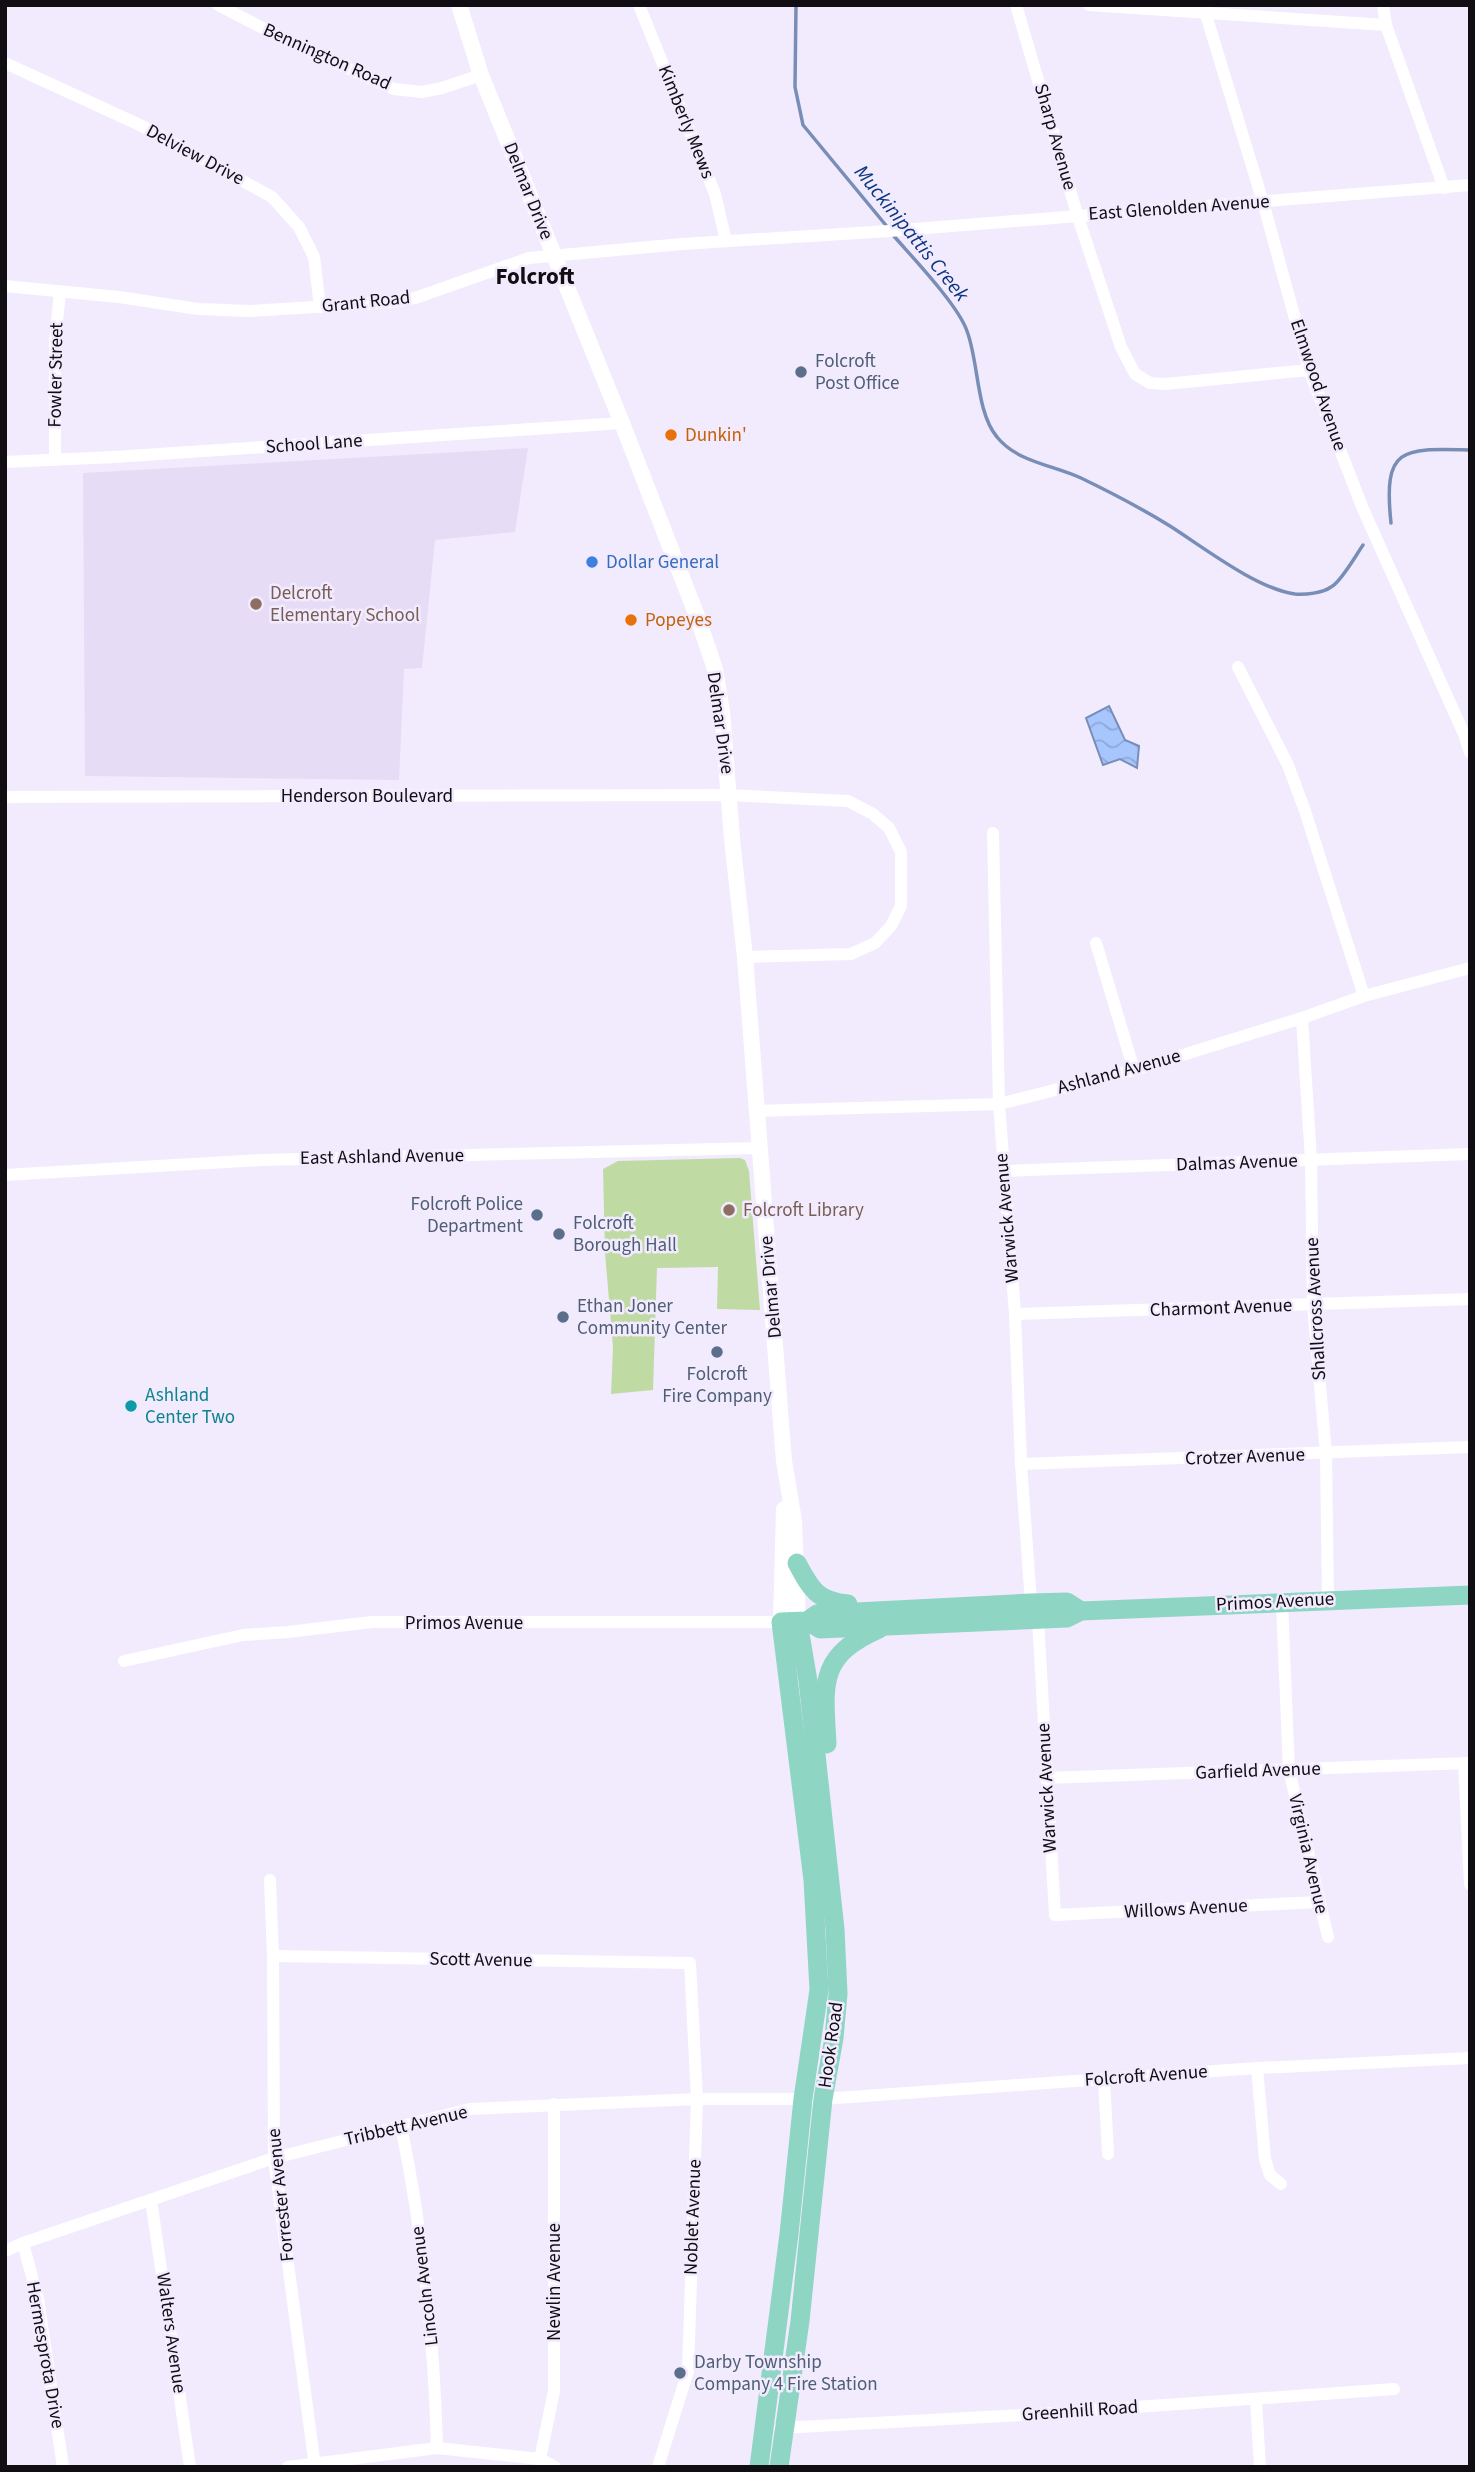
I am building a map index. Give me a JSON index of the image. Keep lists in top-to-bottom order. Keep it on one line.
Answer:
{"streets":{"main road":["Primos Avenue","Hook Road"],"street":["Bennington Road","Kimberly Mews","Sharp Avenue","Delview Drive","Delmar Drive","East Glenolden Avenue","Grant Road","Fowler Street","Elmwood Avenue","School Lane","Henderson Boulevard","Ashland Avenue","East Ashland Avenue","Dalmas Avenue","Warwick Avenue","Charmont Avenue","Shallcross Avenue","Crotzer Avenue","Garfield Avenue","Virginia Avenue","Willows Avenue","Scott Avenue","Folcroft Avenue","Tribbett Avenue","Forrester Avenue","Noblet Avenue","Newlin Avenue","Lincoln Avenue","Walters Avenue","Hermesprota Drive","Greenhill Road"]},"crossings":[["Bennington Road","Delmar Drive"],["Kimberly Mews","Grant Road"],["Sharp Avenue","East Glenolden Avenue"],["Sharp Avenue","Elmwood Avenue"],["Delview Drive","Grant Road"],["Delmar Drive","Grant Road"],["Delmar Drive","School Lane"],["Delmar Drive","Henderson Boulevard"],["Delmar Drive","Ashland Avenue"],["Delmar Drive","East Ashland Avenue"],["Delmar Drive","Primos Avenue"],["Delmar Drive","Hook Road"],["East Glenolden Avenue","Grant Road"],["East Glenolden Avenue","Elmwood Avenue"],["Grant Road","Fowler Street"],["Fowler Street","School Lane"],["Ashland Avenue","Warwick Avenue"],["Ashland Avenue","Shallcross Avenue"],["Dalmas Avenue","Warwick Avenue"],["Dalmas Avenue","Shallcross Avenue"],["Warwick Avenue","Charmont Avenue"],["Warwick Avenue","Crotzer Avenue"],["Warwick Avenue","Primos Avenue"],["Warwick Avenue","Garfield Avenue"],["Warwick Avenue","Willows Avenue"],["Charmont Avenue","Shallcross Avenue"],["Shallcross Avenue","Crotzer Avenue"],["Shallcross Avenue","Primos Avenue"],["Primos Avenue","Virginia Avenue"],["Primos Avenue","Hook Road"],["Garfield Avenue","Virginia Avenue"],["Virginia Avenue","Willows Avenue"],["Scott Avenue","Forrester Avenue"],["Scott Avenue","Noblet Avenue"],["Hook Road","Folcroft Avenue"],["Hook Road","Tribbett Avenue"],["Hook Road","Greenhill Road"],["Folcroft Avenue","Tribbett Avenue"],["Tribbett Avenue","Forrester Avenue"],["Tribbett Avenue","Noblet Avenue"],["Tribbett Avenue","Newlin Avenue"],["Tribbett Avenue","Lincoln Avenue"],["Tribbett Avenue","Walters Avenue"],["Tribbett Avenue","Hermesprota Drive"]],"districts":["Folcroft"],"water":["Muckinipattis Creek"],"places":["Folcroft Post Office","Dunkin'","Dollar General","Delcroft Elementary School","Popeyes","Folcroft Library","Folcroft Police Department","Folcroft Borough Hall","Ethan Joner Community Center","Folcroft Fire Company","Ashland Center Two","Darby Township Company 4 Fire Station"]}
